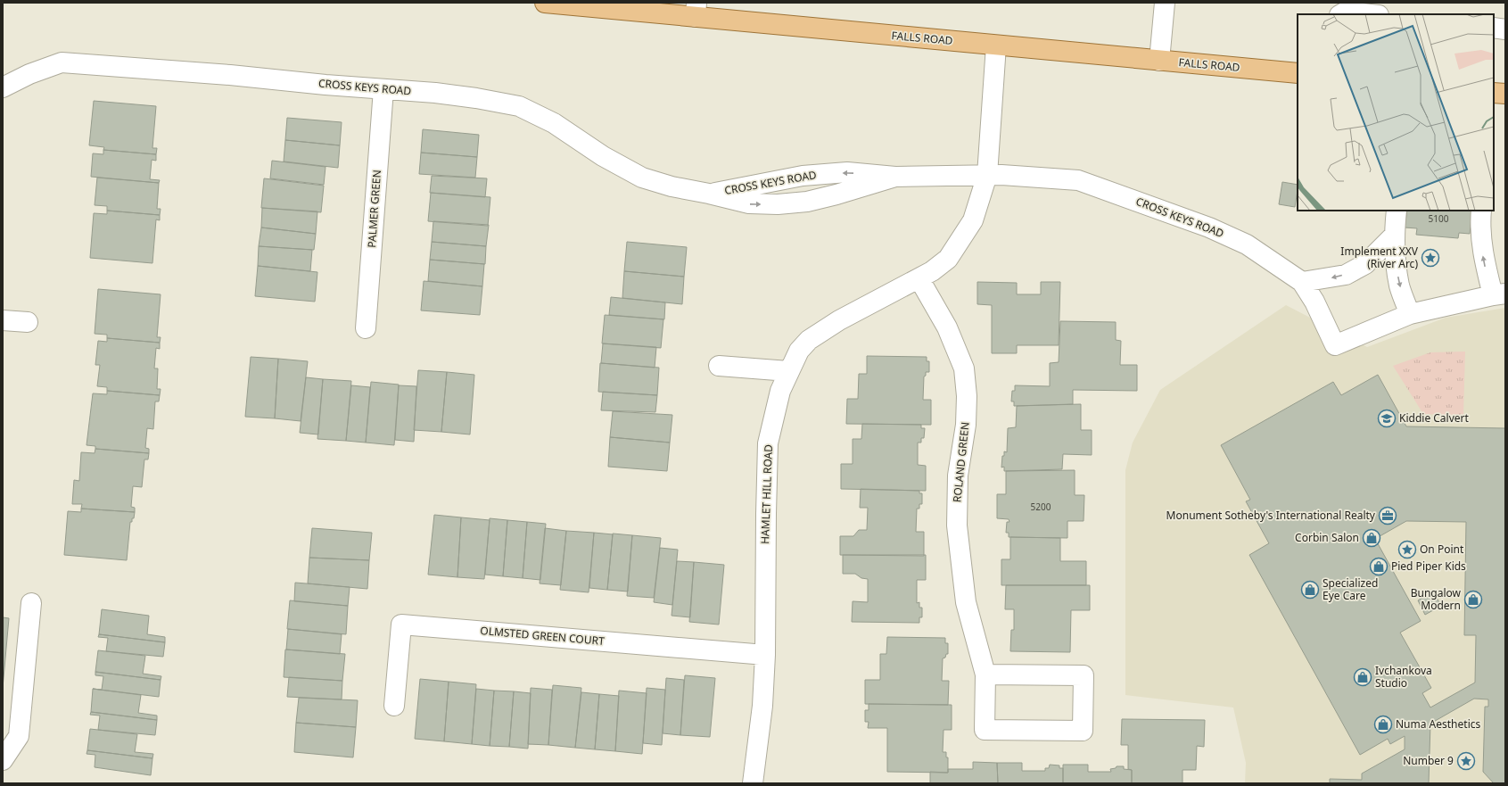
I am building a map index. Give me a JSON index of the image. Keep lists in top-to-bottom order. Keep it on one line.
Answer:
{"streets":{"main road":["FALLS ROAD"],"street":["CROSS KEYS ROAD","PALMER GREEN","ROLAND GREEN","HAMLET HILL ROAD","OLMSTED GREEN COURT"]},"crossings":[["FALLS ROAD","HAMLET HILL ROAD"],["CROSS KEYS ROAD","PALMER GREEN"],["CROSS KEYS ROAD","HAMLET HILL ROAD"],["ROLAND GREEN","HAMLET HILL ROAD"],["HAMLET HILL ROAD","OLMSTED GREEN COURT"]],"places":{"place":["Implement XXV (River Arc)","On Point","Number 9"],"school or university":["Kiddie Calvert"],"office":["Monument Sotheby's International Realty"],"shop":["Corbin Salon","Pied Piper Kids","Specialized Eye Care","Bungalow Modern","Ivchankova Studio","Numa Aesthetics"]},"house_numbers":["5100","5200"]}
